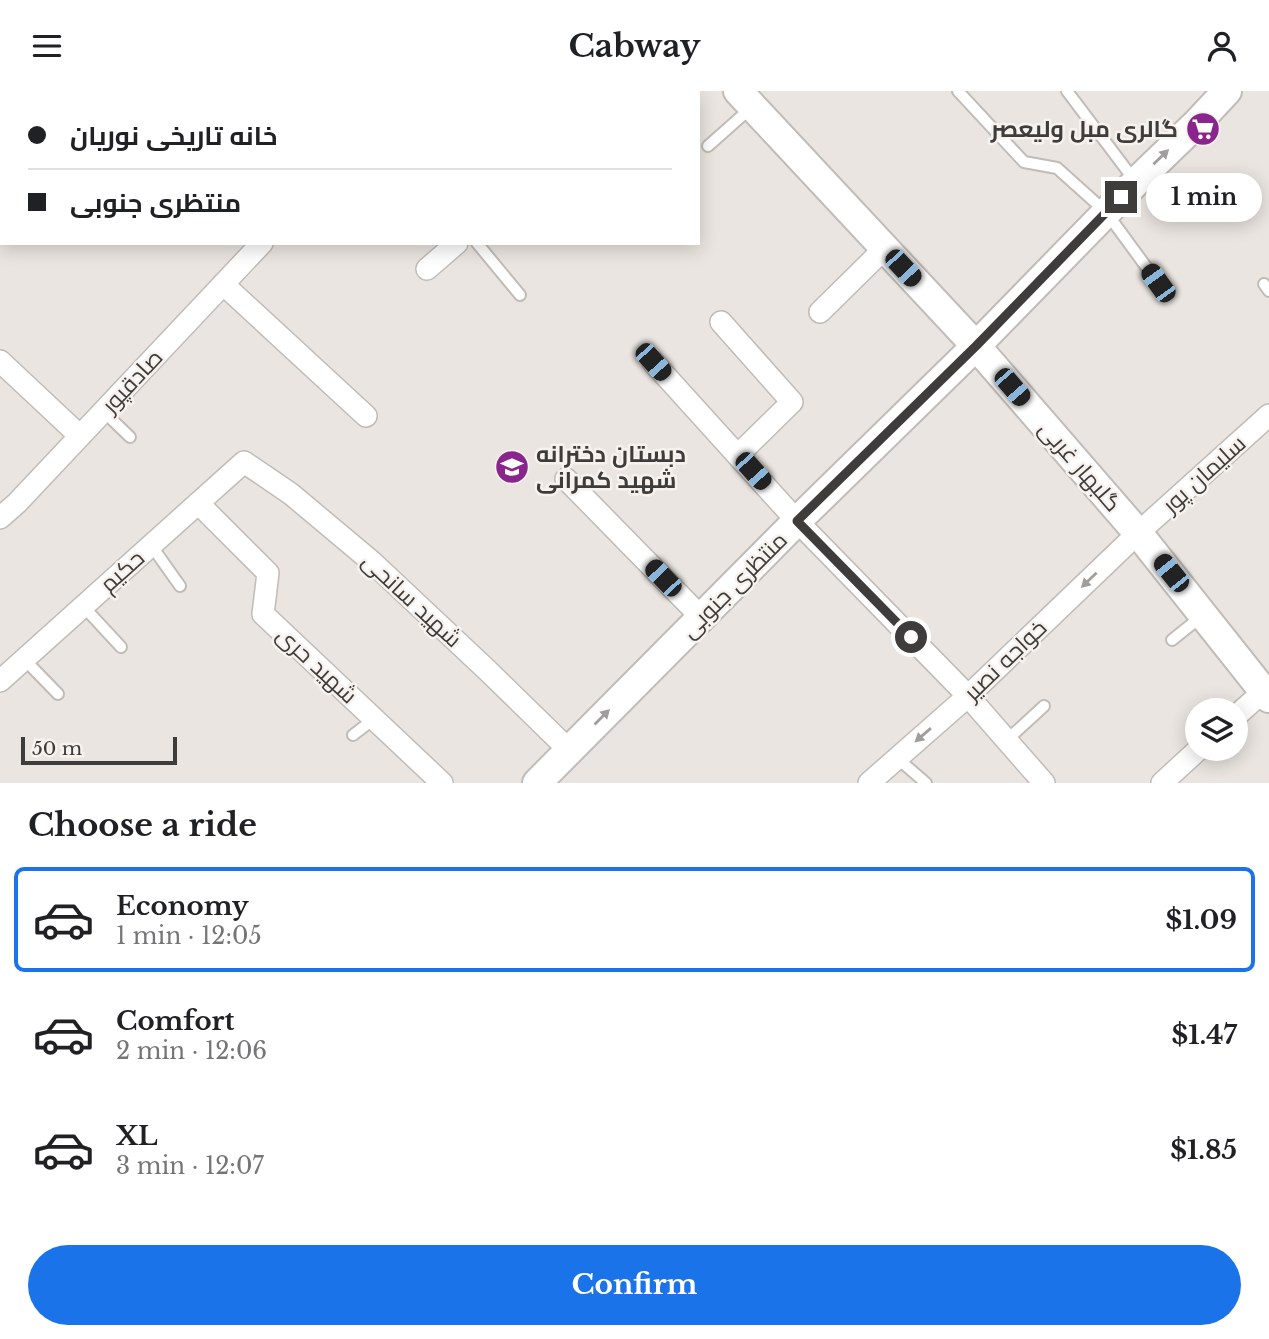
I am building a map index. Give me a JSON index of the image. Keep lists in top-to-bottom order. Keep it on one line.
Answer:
{"streets":{"main road":["گلبهار غربی","منتظری جنوبی"],"street":["صادقپور","سلیمان پور","حکیم","شهید سانحی","خواجه نصیر","شهید حری"]},"crossings":[["گلبهار غربی","سلیمان پور"],["گلبهار غربی","منتظری جنوبی"],["گلبهار غربی","خواجه نصیر"],["سلیمان پور","خواجه نصیر"],["حکیم","شهید سانحی"],["حکیم","شهید حری"],["منتظری جنوبی","شهید سانحی"]],"one_way":["خواجه نصیر"],"places":{"supermarket":["گالری مبل ولیعصر"],"school or university":["دبستان دخترانه شهید کمرانی"]},"scale_bar":"50 m","page":{"header":"Cabway","banner":["خانه تاریخی نوریان","منتظری جنوبی"],"bubble":"1 min","scale":"50 m","heading":"Choose a ride","list":[{"name":"Economy","note":"1 min · 12:05","value":"$1.09"},{"name":"Comfort","note":"2 min · 12:06","value":"$1.47"},{"name":"XL","note":"3 min · 12:07","value":"$1.85"}],"buttons":"Confirm"}}
